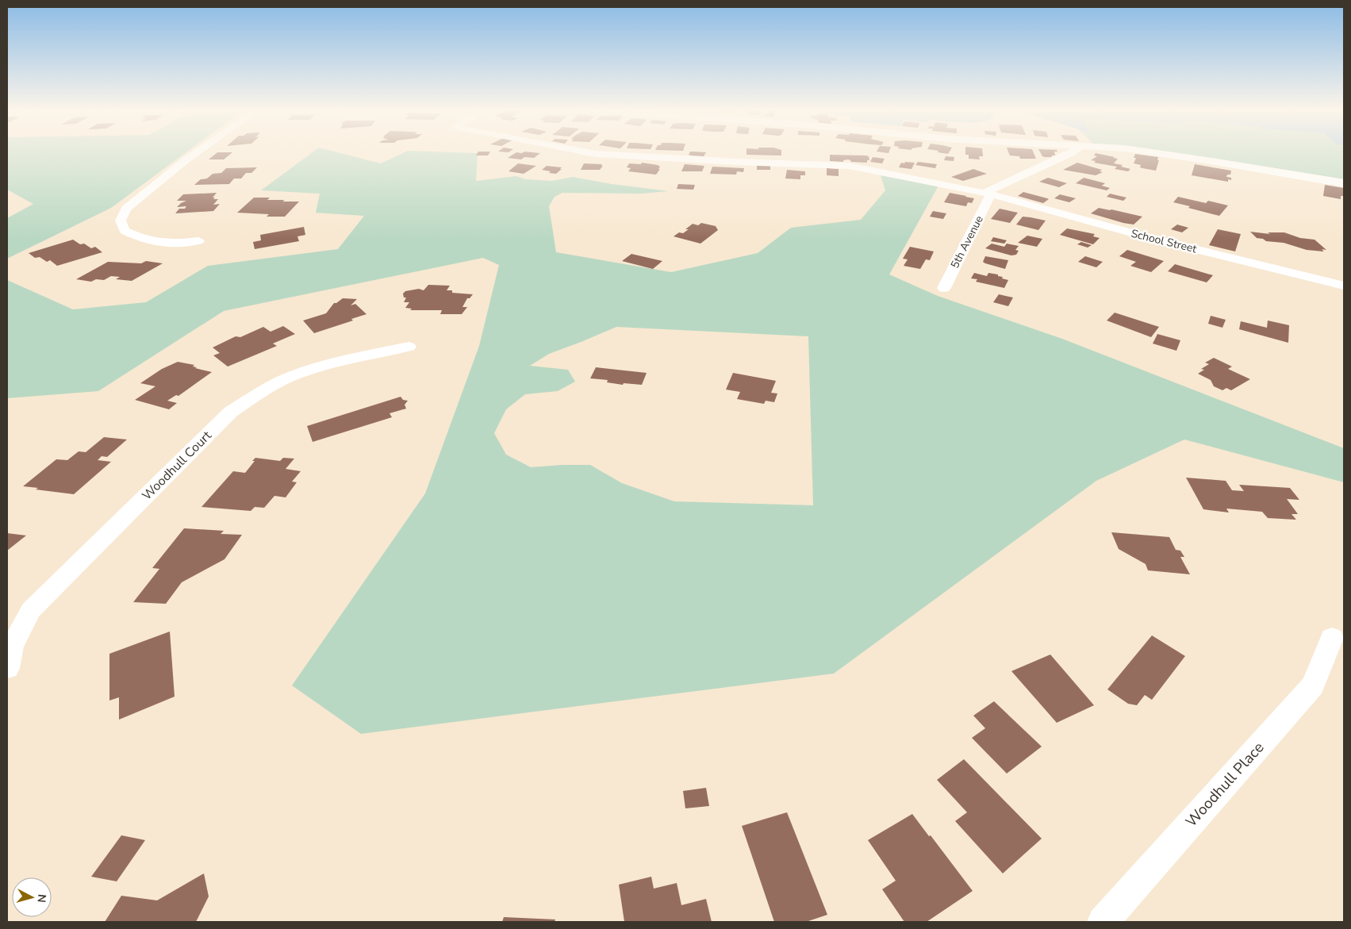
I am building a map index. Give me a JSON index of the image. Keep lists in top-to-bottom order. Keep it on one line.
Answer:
{"streets":{"street":["School Street","5th Avenue","Woodhull Court","Woodhull Place"]},"crossings":[["School Street","5th Avenue"]],"north":"right"}
